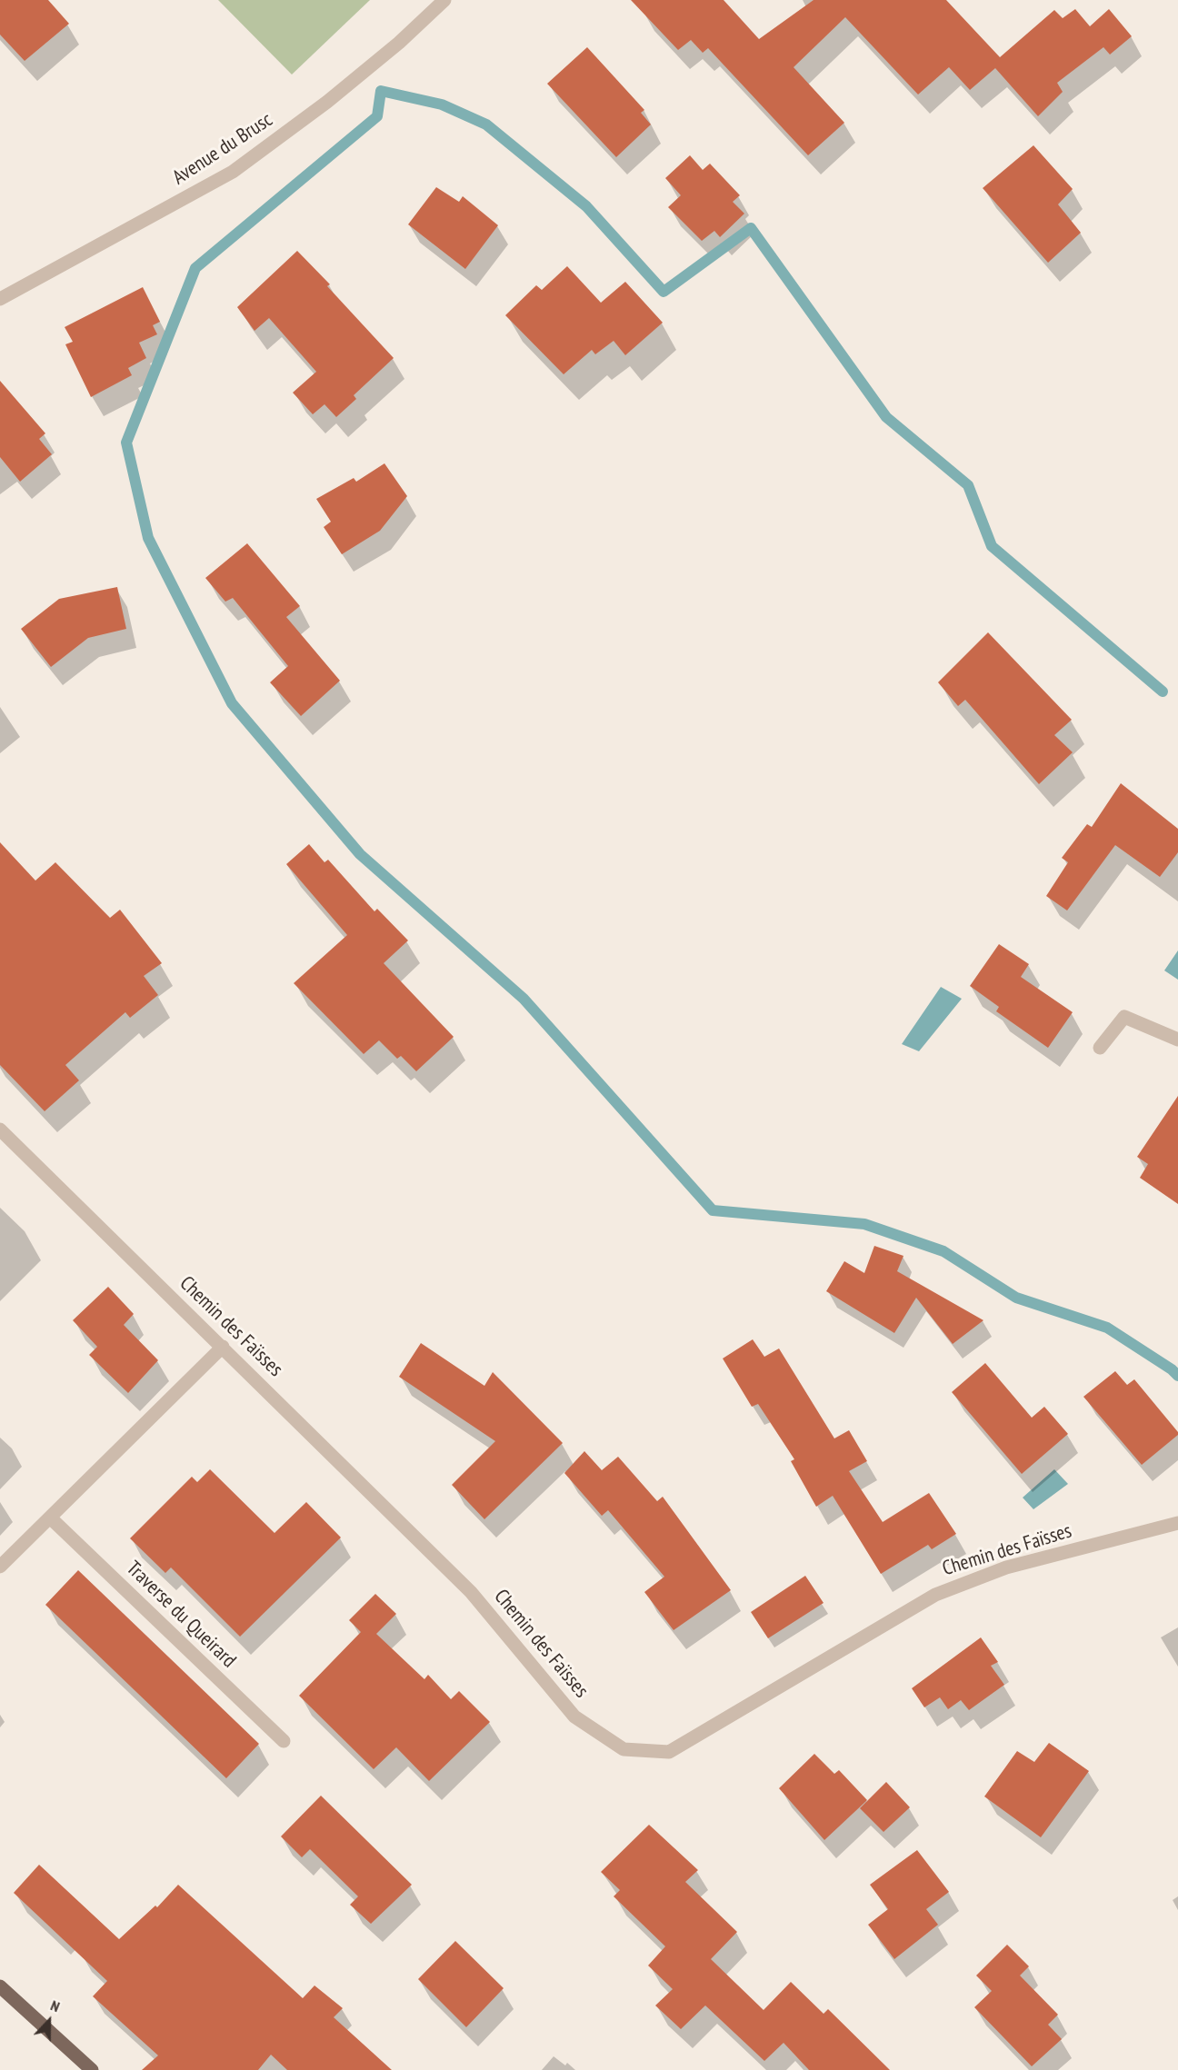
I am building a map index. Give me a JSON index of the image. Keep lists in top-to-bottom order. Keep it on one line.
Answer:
{"streets":{"street":["Avenue du Brusc","Chemin des Faïsses","Traverse du Queirard"]},"north":"top"}
